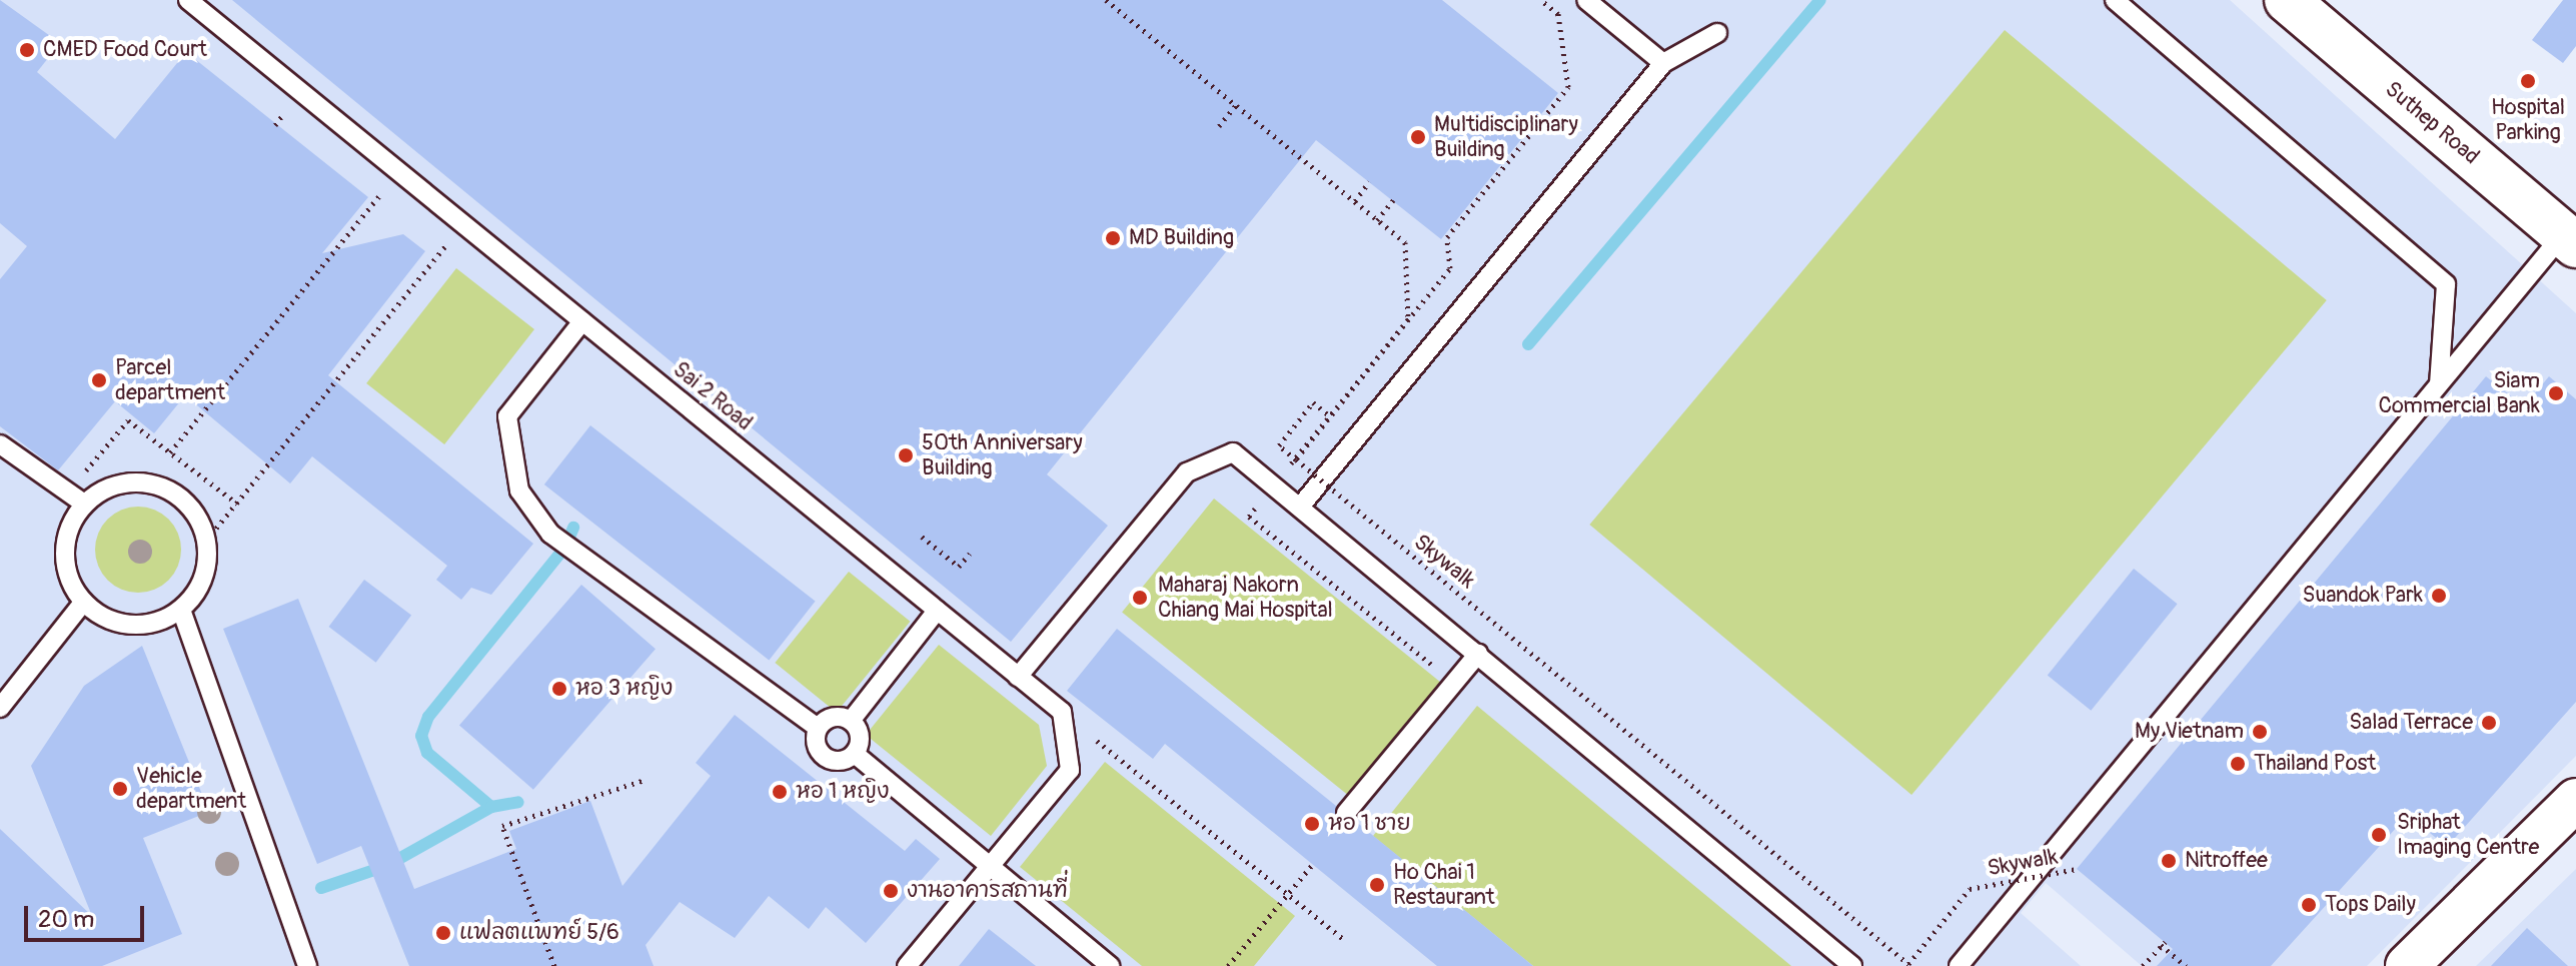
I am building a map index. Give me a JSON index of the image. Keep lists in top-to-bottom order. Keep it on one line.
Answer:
{"streets":{"main road":["Suthep Road"],"lane":["Sai 2 Road"],"path":["Skywalk"]},"places":["CMED Food Court","Hospital Parking","Multidisciplinary Building","MD Building","Parcel department","Siam Commercial Bank","50th Anniversary Building","Suandok Park","Maharaj Nakorn Chiang Mai Hospital","หอ 3 หญิง","Salad Terrace","My Vietnam","Thailand Post","Vehicle department","หอ 1 หญิง","หอ 1 ชาย","Sriphat Imaging Centre","Nitroffee","Ho Chai 1 Restaurant","งานอาคารสถานที่","Tops Daily","แฟลตแพทย์ 5/6"],"scale_bar":"20 m"}
